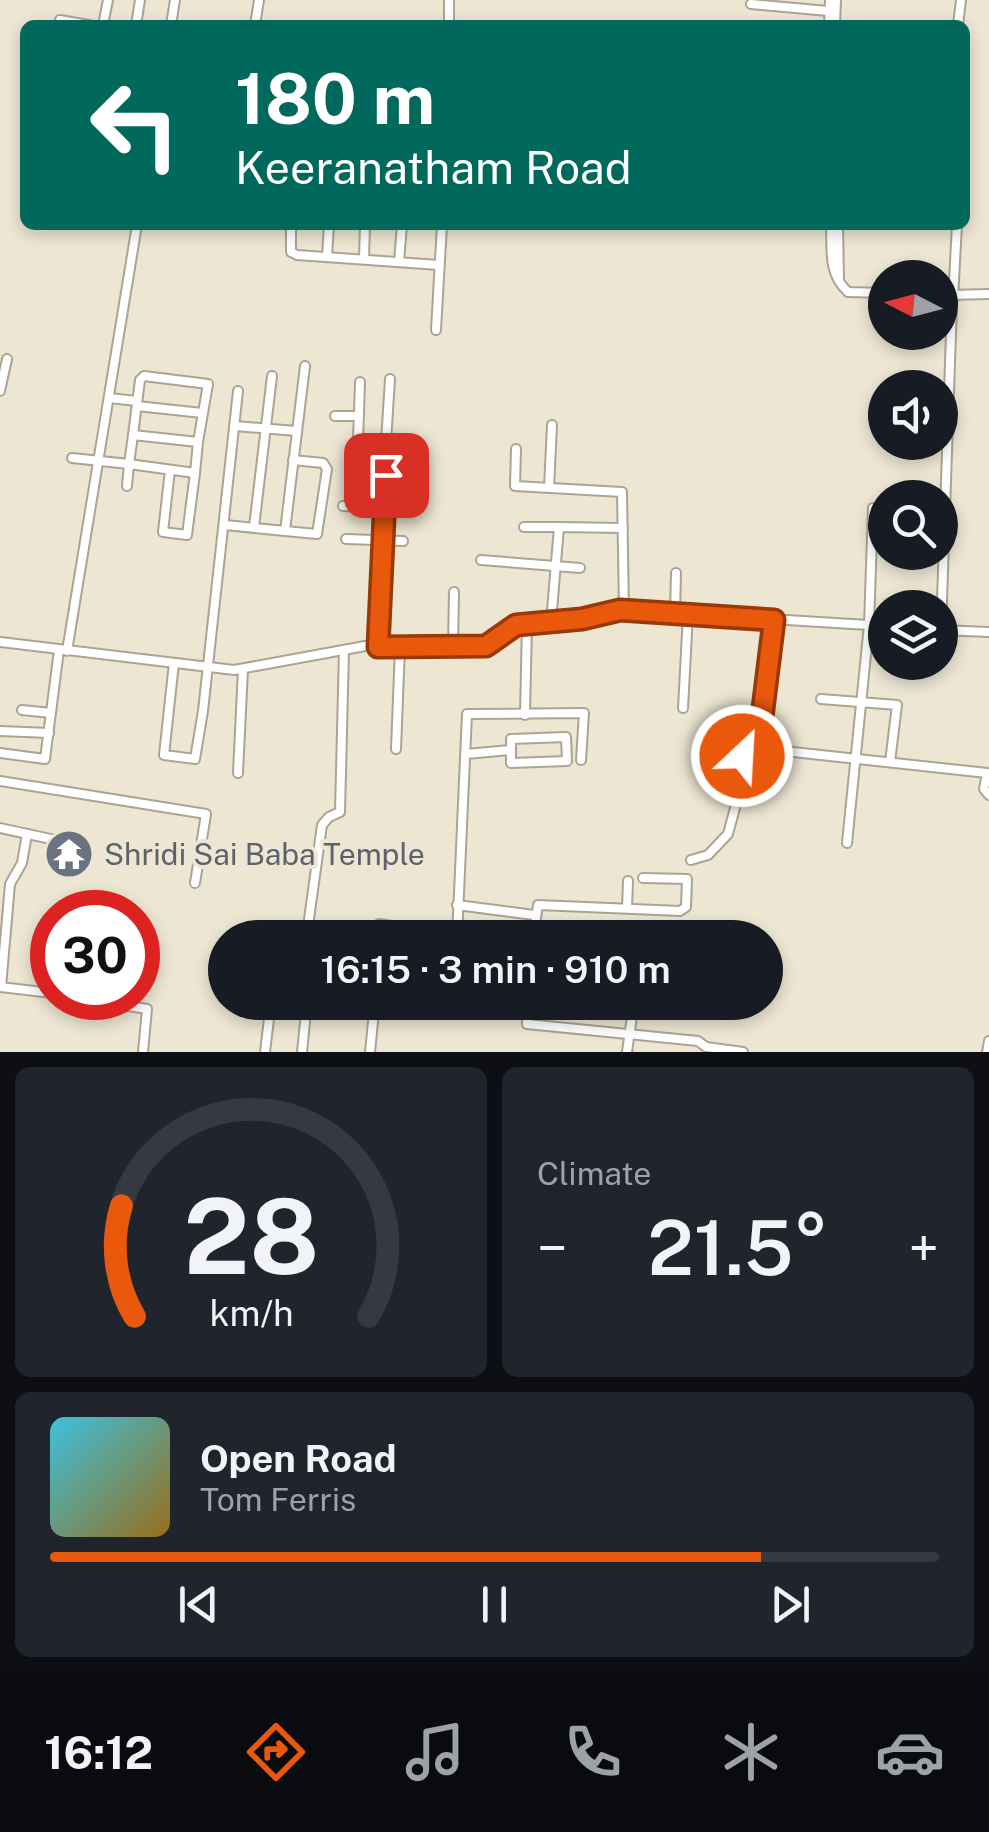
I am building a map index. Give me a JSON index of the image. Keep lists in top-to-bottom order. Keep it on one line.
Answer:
{"places":{"temple":["Shridi Sai Baba Temple"]},"north":"left","page":{"turn":["180 m","Keeranatham Road"],"limit":"30","trip":"16:15 · 3 min · 910 m","tile":"Climate","heat":["−","21.5°","+"],"song":["Open Road","Tom Ferris"],"tabs":"16:12","gauge":["28","km/h"]}}
